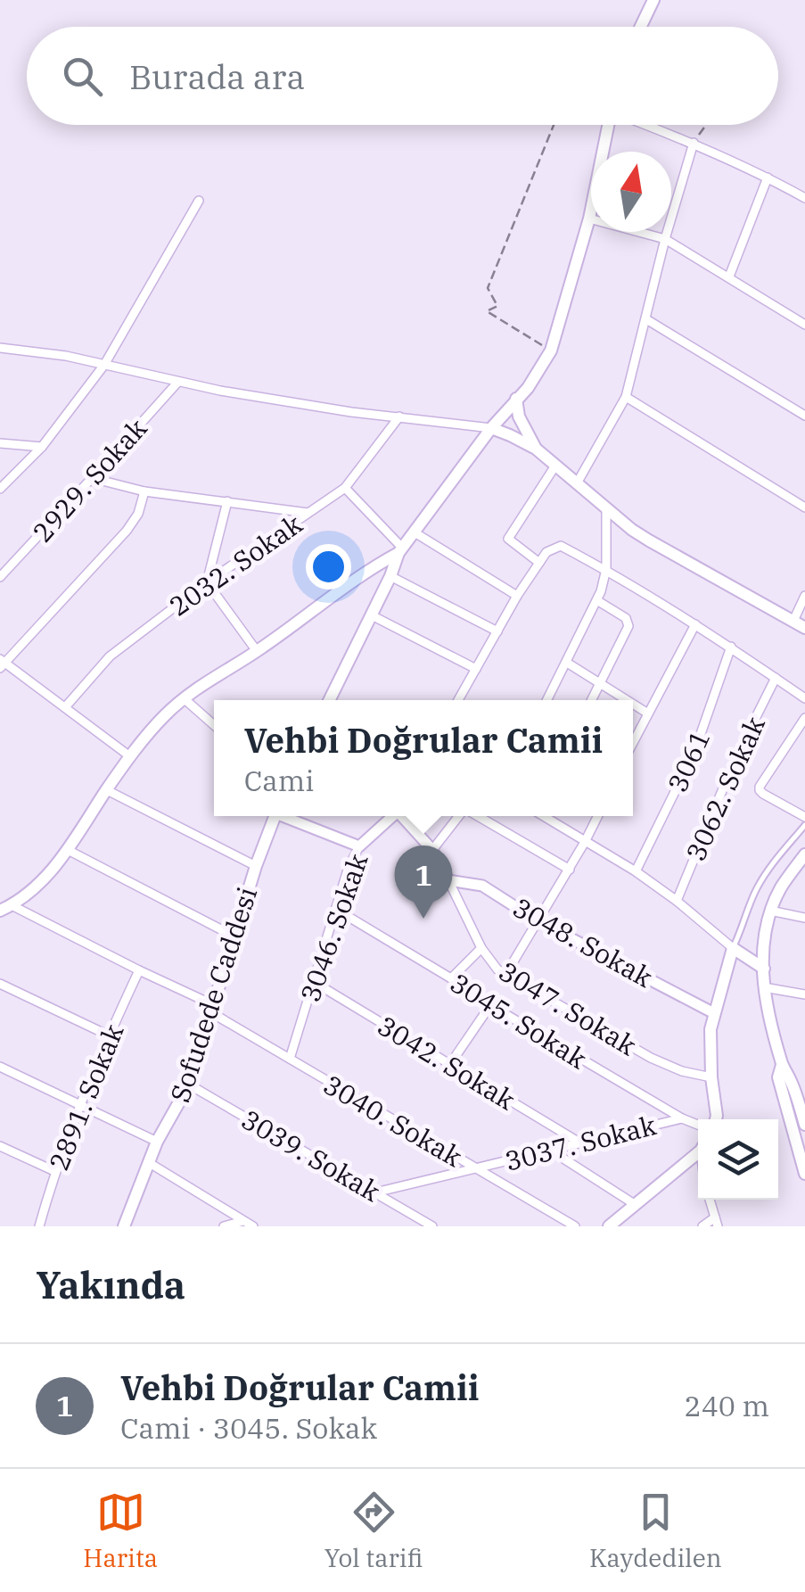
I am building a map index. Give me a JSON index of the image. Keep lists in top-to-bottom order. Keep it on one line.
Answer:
{"streets":{"main road":["Sofudede Caddesi"],"street":["2929. Sokak","2032. Sokak","3061","3062. Sokak","3046. Sokak","3048. Sokak","3047. Sokak","3045. Sokak","3042. Sokak","2891. Sokak","3040. Sokak","3037. Sokak","3039. Sokak"]},"crossings":[["3046. Sokak","3045. Sokak"],["3046. Sokak","3042. Sokak"],["3046. Sokak","3040. Sokak"],["3048. Sokak","3047. Sokak"],["Sofudede Caddesi","3040. Sokak"],["Sofudede Caddesi","3039. Sokak"],["3045. Sokak","3037. Sokak"],["3042. Sokak","3037. Sokak"],["2891. Sokak","3040. Sokak"],["3040. Sokak","3037. Sokak"],["3037. Sokak","3039. Sokak"]],"north":"top","page":{"search":"Burada ara","popup":["Vehbi Doğrular Camii","Cami"],"pins":"1","heading":"Yakında","list":[{"mark":"1","name":"Vehbi Doğrular Camii","note":"Cami · 3045. Sokak","value":"240 m"}],"nav":["Harita","Yol tarifi","Kaydedilen"]}}
